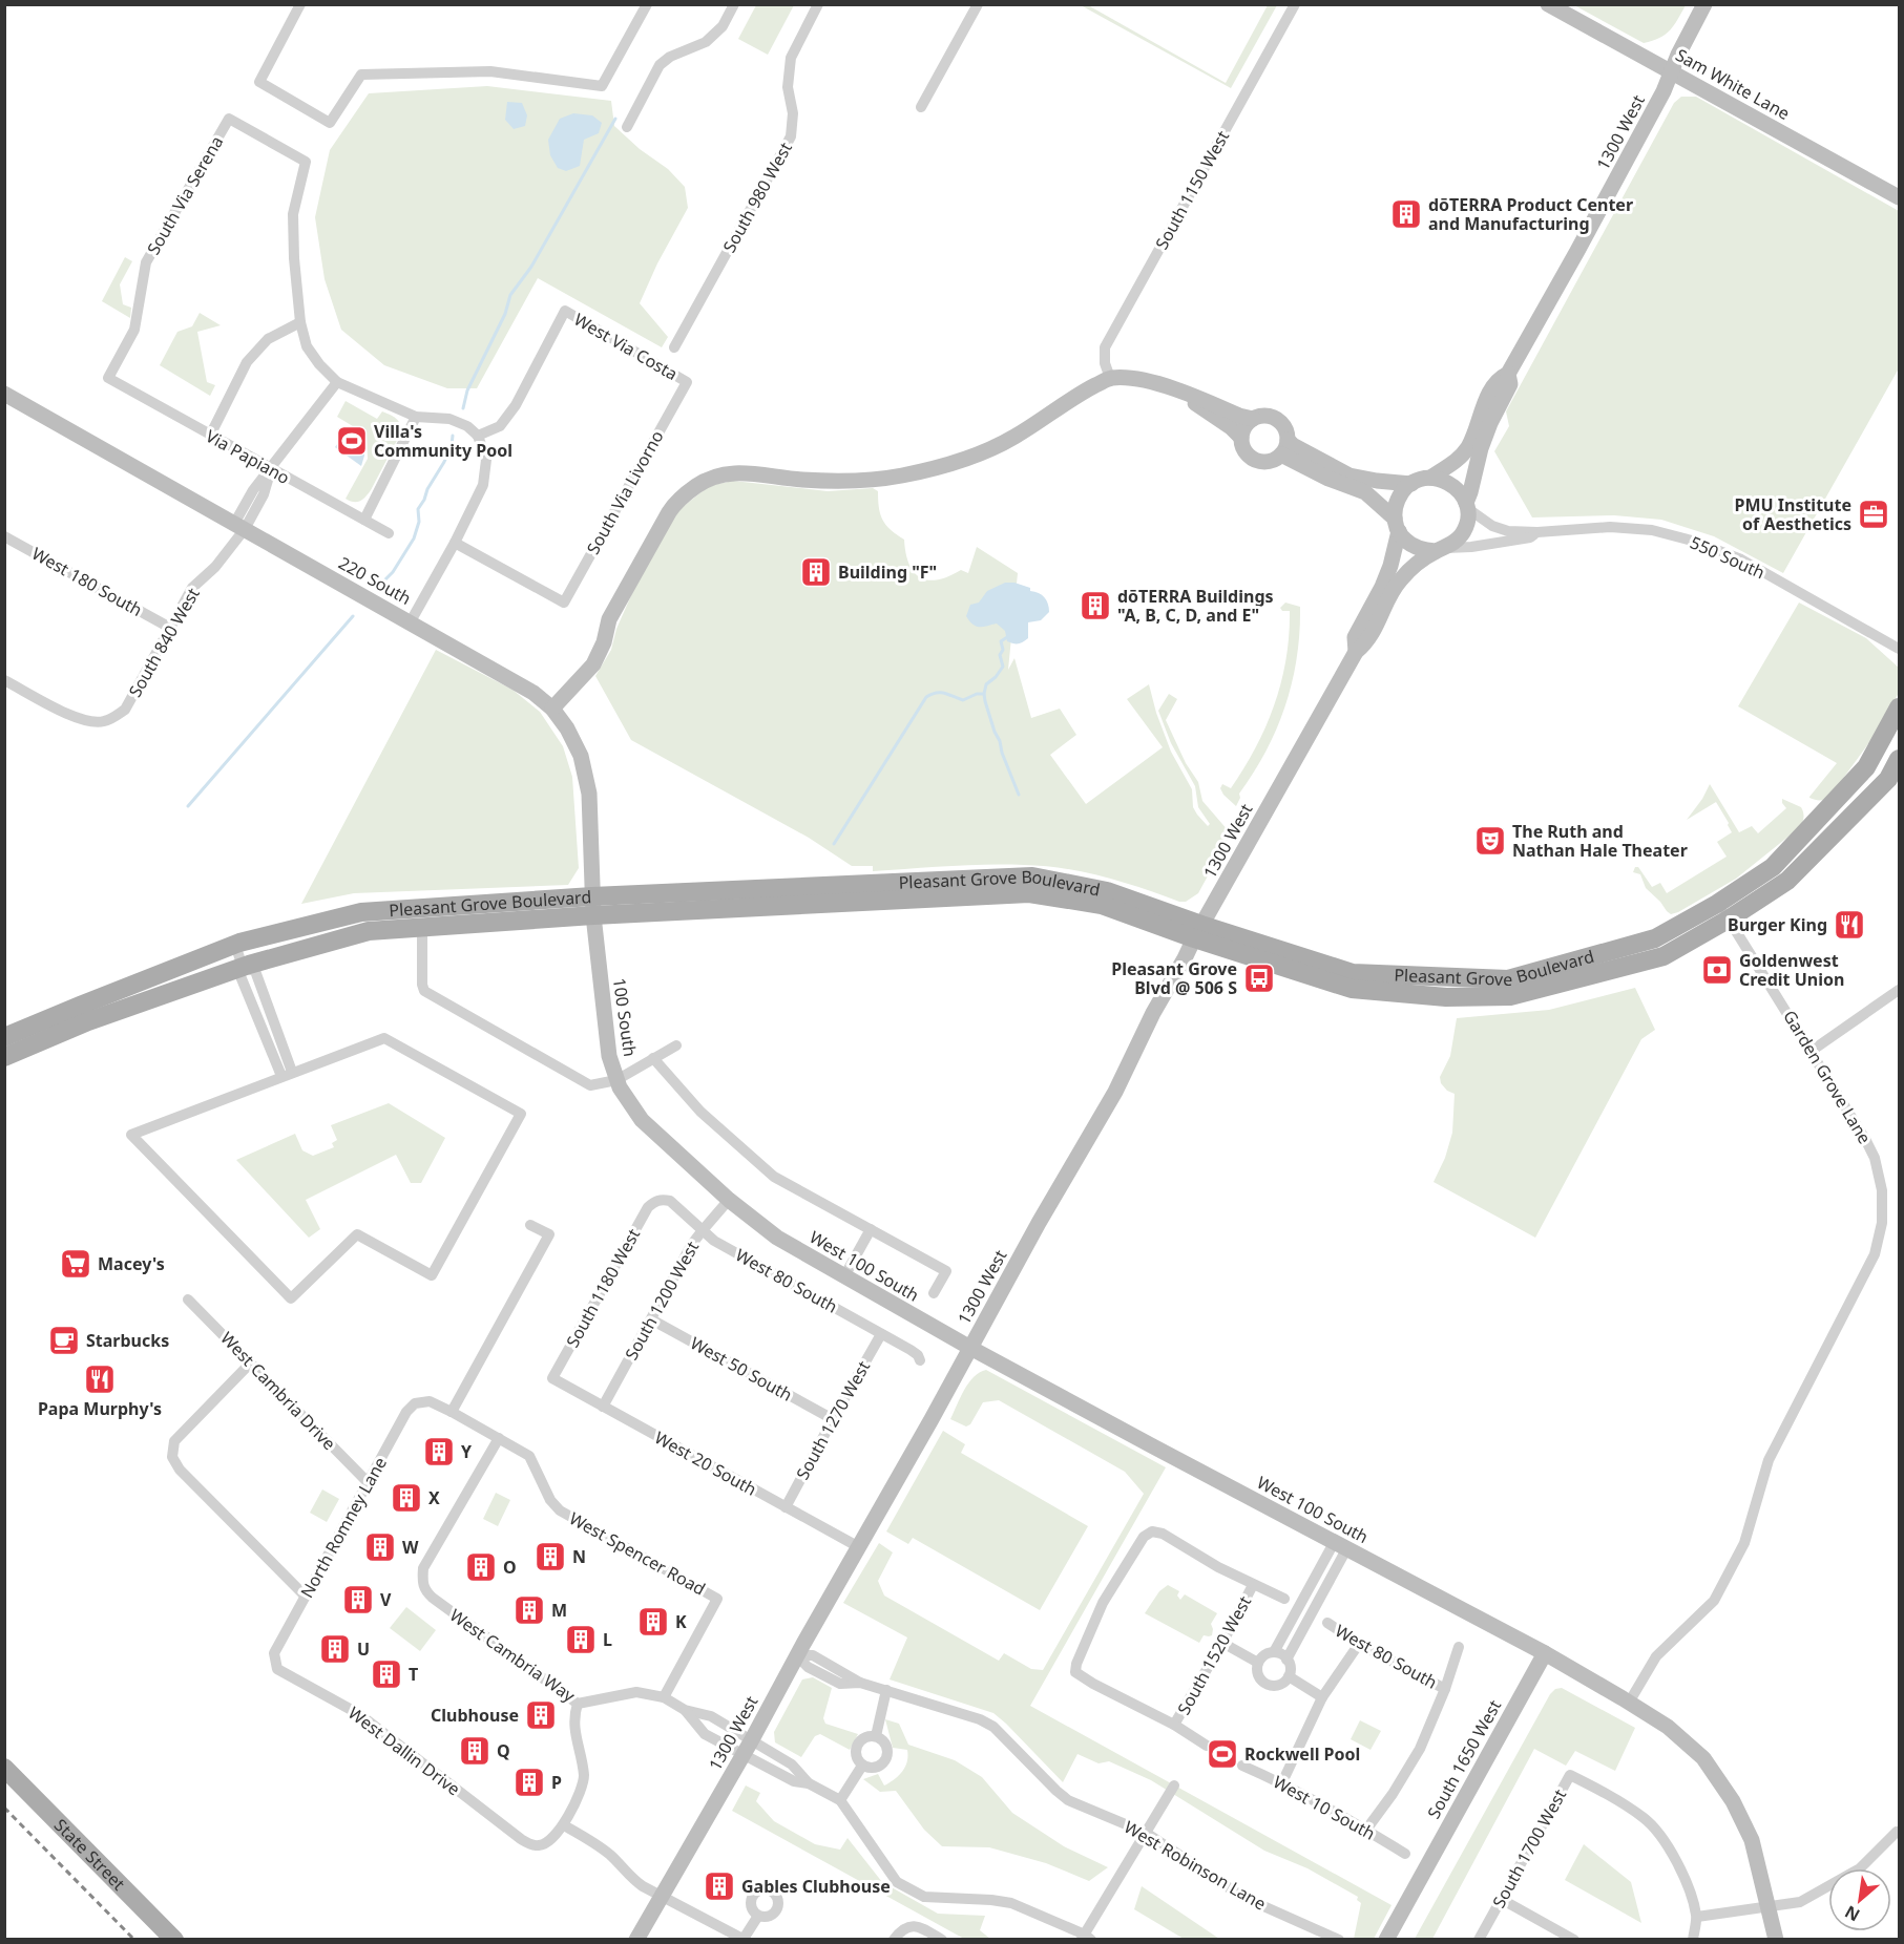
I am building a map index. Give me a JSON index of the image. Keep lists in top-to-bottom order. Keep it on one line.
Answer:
{"streets":{"main road":["Pleasant Grove Boulevard","State Street"],"street":["Sam White Lane","1300 West","South 1150 West","South Via Serena","South 980 West","West Via Costa","Via Papiano","South Via Livorno","550 South","220 South","West 180 South","South 840 West","100 South","Garden Grove Lane","West 100 South","West 80 South","South 1180 West","South 1200 West","West 50 South","West Cambria Drive","South 1270 West","West 20 South","North Romney Lane","West Spencer Road","West Cambria Way","South 1520 West","West Dallin Drive","South 1650 West","West 10 South","South 1700 West","West Robinson Lane"]},"crossings":[["Sam White Lane","1300 West"],["1300 West","Pleasant Grove Boulevard"],["1300 West","West 100 South"],["1300 West","West 20 South"],["1300 West","West Cambria Way"],["1300 West","West Robinson Lane"],["South Via Serena","Via Papiano"],["West Via Costa","South Via Livorno"],["Via Papiano","South 840 West"],["220 South","South 840 West"],["220 South","Pleasant Grove Boulevard"],["220 South","100 South"],["West 180 South","South 840 West"],["Pleasant Grove Boulevard","100 South"],["Pleasant Grove Boulevard","Garden Grove Lane"],["100 South","West 100 South"],["100 South","South 1200 West"],["Garden Grove Lane","West 100 South"],["West 100 South","South 1200 West"],["West 100 South","South 1650 West"],["West 80 South","South 1180 West"],["West 80 South","South 1200 West"],["West 80 South","South 1270 West"],["South 1180 West","West 20 South"],["South 1200 West","West 50 South"],["South 1200 West","West 20 South"],["West 50 South","South 1270 West"],["West Cambria Drive","North Romney Lane"],["South 1270 West","West 20 South"],["North Romney Lane","West Spencer Road"],["North Romney Lane","West Dallin Drive"],["West Spencer Road","West Cambria Way"]],"places":{"building":["dōTERRA Product Center and Manufacturing","Building \"F\"","dōTERRA Buildings \"A, B, C, D, and E\"","Y","X","W","N","O","V","M","K","L","U","T","Clubhouse","Q","P","Gables Clubhouse"],"sports":["Villa's Community Pool","Rockwell Pool"],"office":["PMU Institute of Aesthetics"],"theatre":["The Ruth and Nathan Hale Theater"],"restaurant":["Burger King","Papa Murphy's"],"bank":["Goldenwest Credit Union"],"bus stop":["Pleasant Grove Blvd @ 506 S"],"supermarket":["Macey's"],"cafe":["Starbucks"]},"north":"bottom left"}
